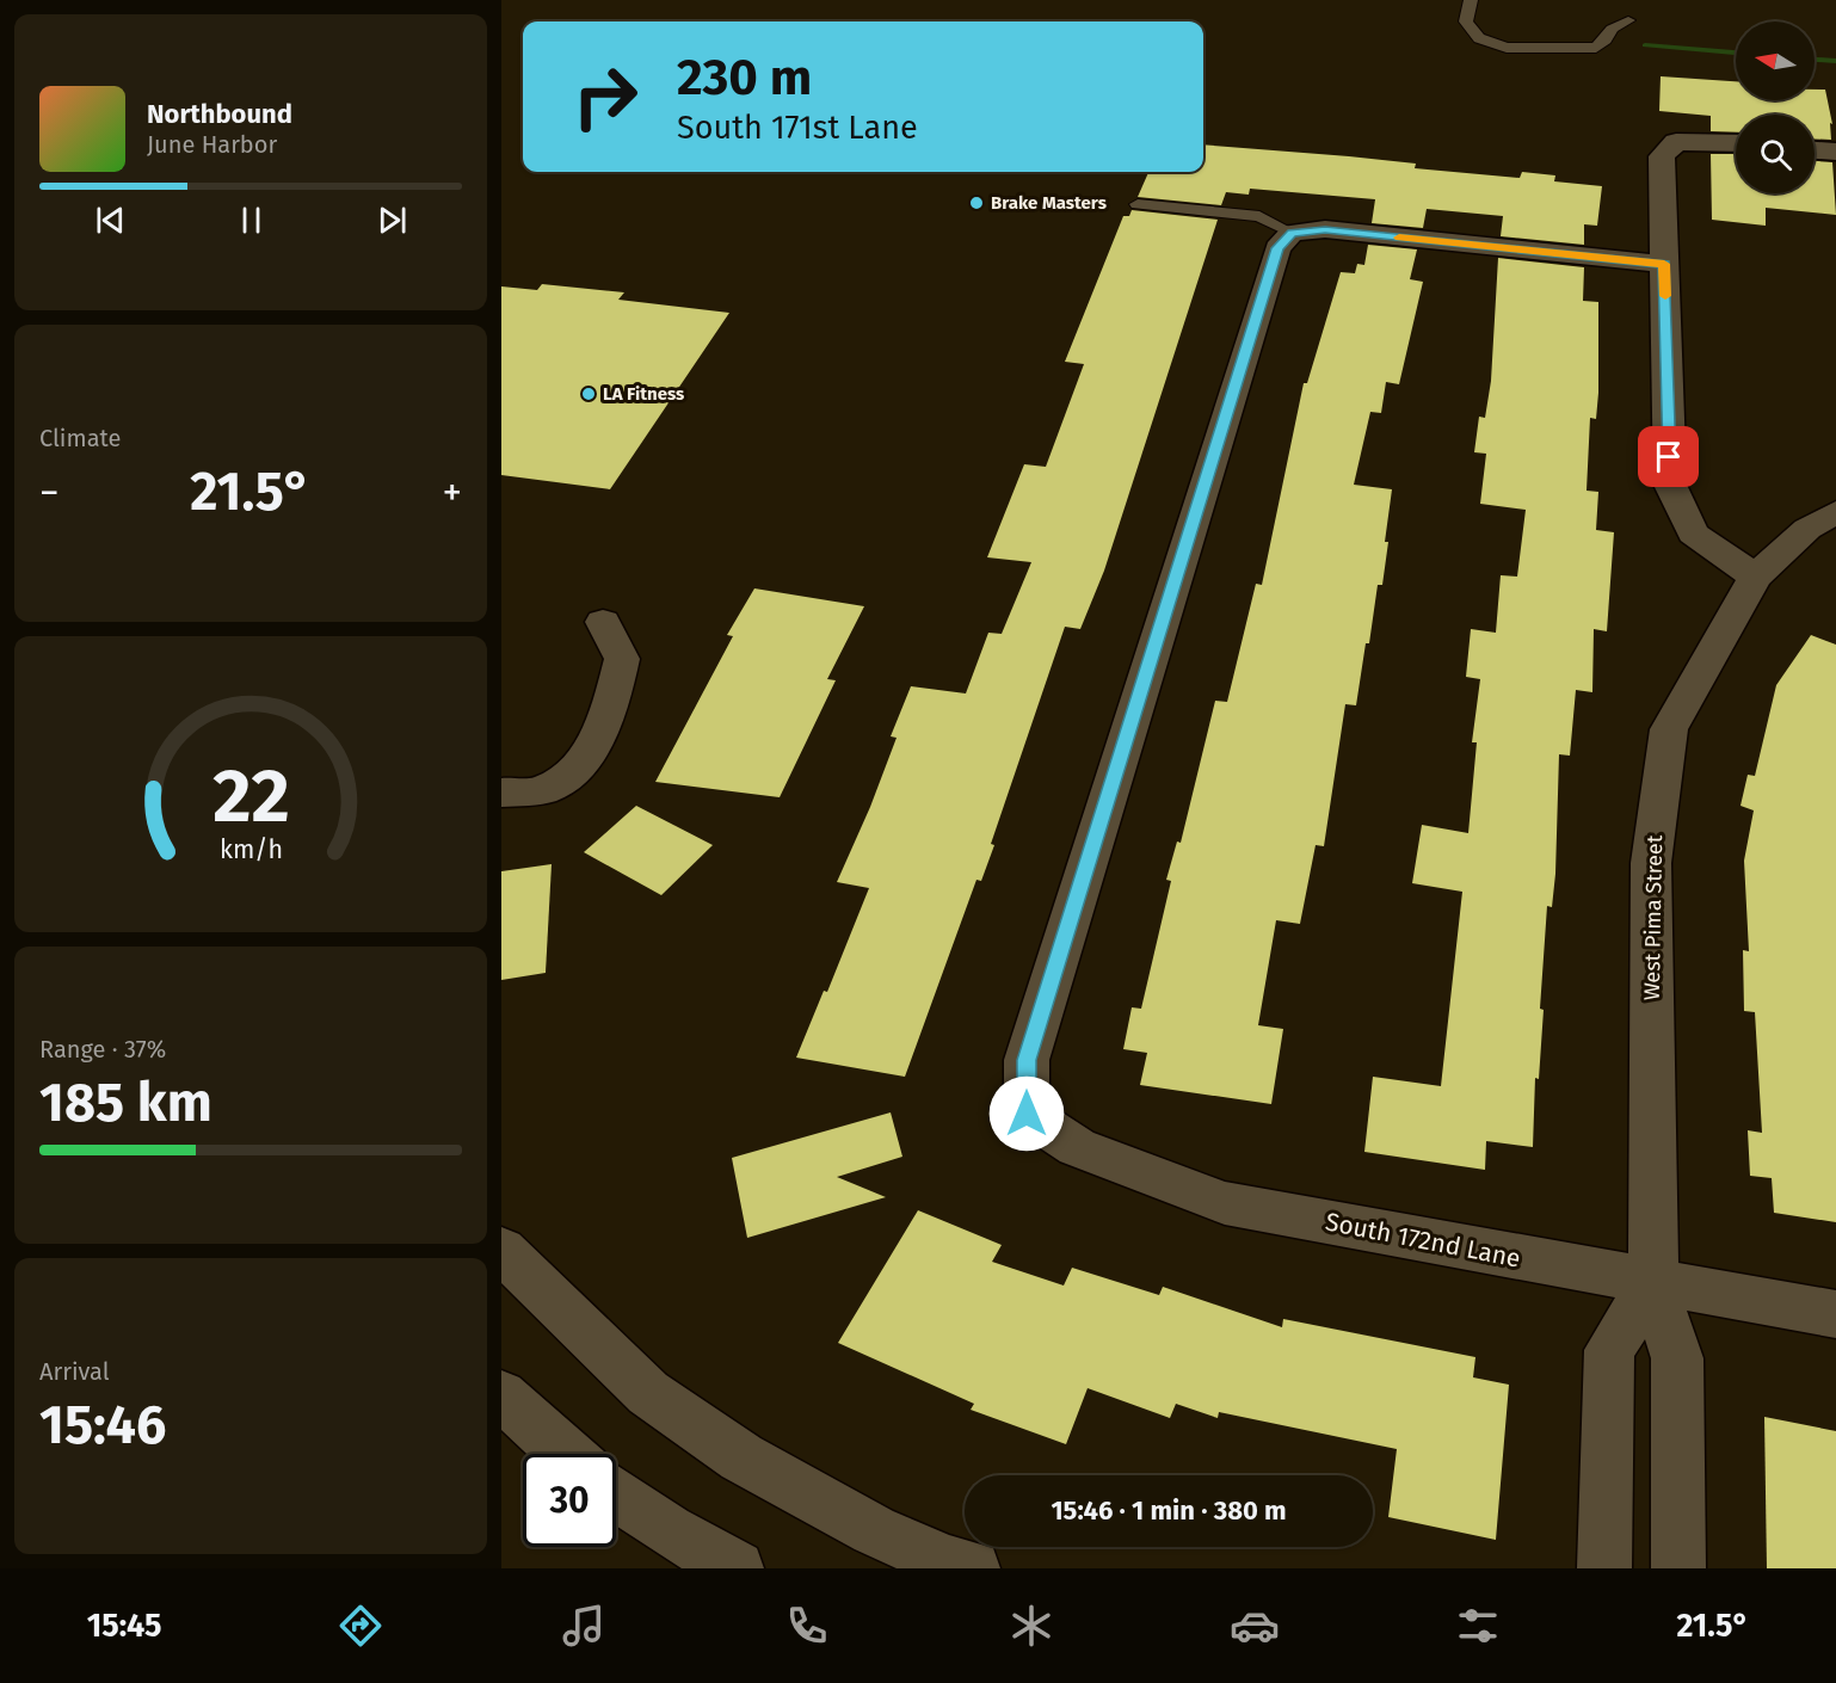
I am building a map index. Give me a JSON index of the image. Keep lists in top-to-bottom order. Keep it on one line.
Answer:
{"streets":{"street":["West Pima Street","South 172nd Lane"]},"crossings":[["West Pima Street","South 172nd Lane"]],"places":["Brake Masters","LA Fitness"],"north":"left","page":{"turn":["230 m","South 171st Lane"],"song":["Northbound","June Harbor"],"tile":["Climate",["Range · 37%","185 km"],["Arrival","15:46"]],"heat":["−","21.5°","+"],"limit":"30","trip":"15:46 · 1 min · 380 m","tabs":["15:45","21.5°"],"gauge":["22","km/h"]}}
